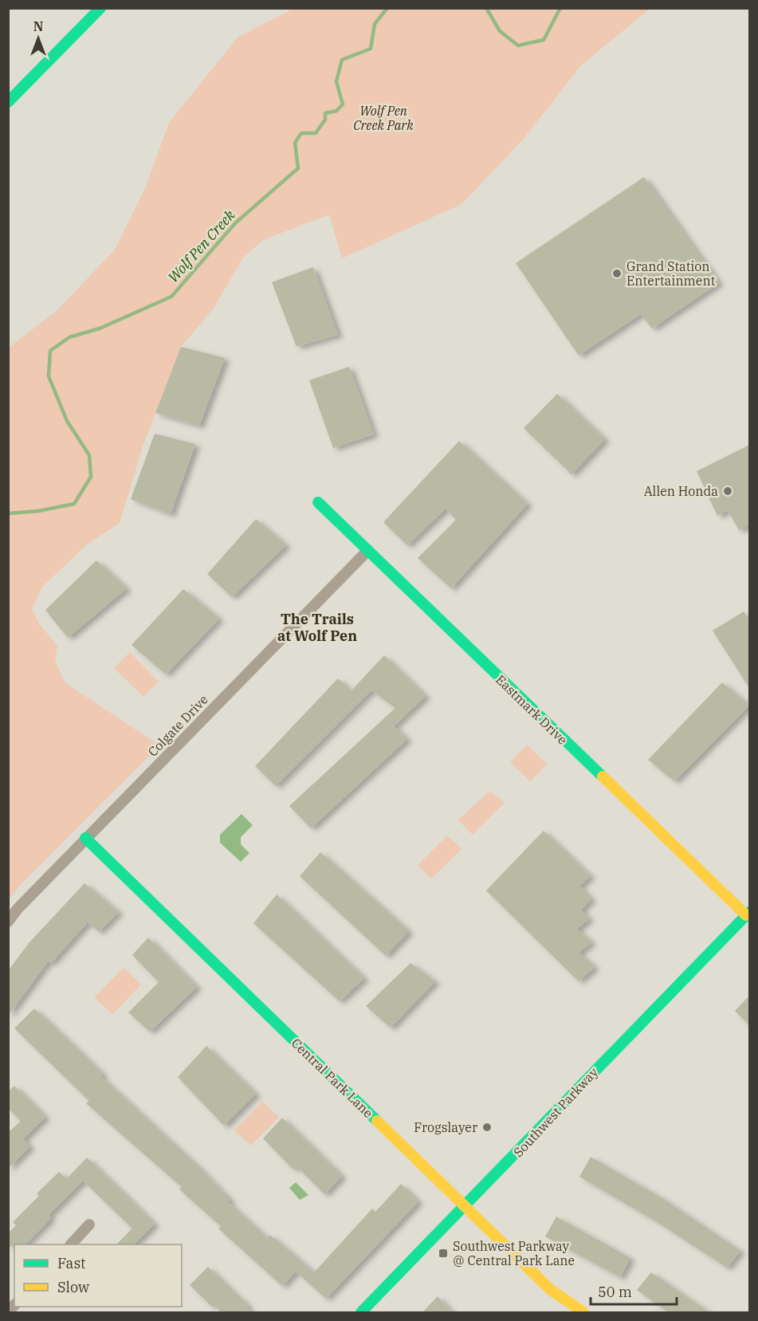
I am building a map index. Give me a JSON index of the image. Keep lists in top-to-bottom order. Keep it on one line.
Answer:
{"streets":{"street":["Eastmark Drive","Colgate Drive","Central Park Lane","Southwest Parkway"]},"crossings":[["Eastmark Drive","Colgate Drive"],["Eastmark Drive","Southwest Parkway"],["Colgate Drive","Central Park Lane"],["Central Park Lane","Southwest Parkway"]],"districts":["The Trails at Wolf Pen"],"water":["Wolf Pen Creek"],"parks":["Wolf Pen Creek Park"],"places":{"other":["Grand Station Entertainment","Allen Honda","Frogslayer"],"transit":["Southwest Parkway @ Central Park Lane"]},"legend":["Fast","Slow"],"scale_bar":"50 m","north":"top"}
